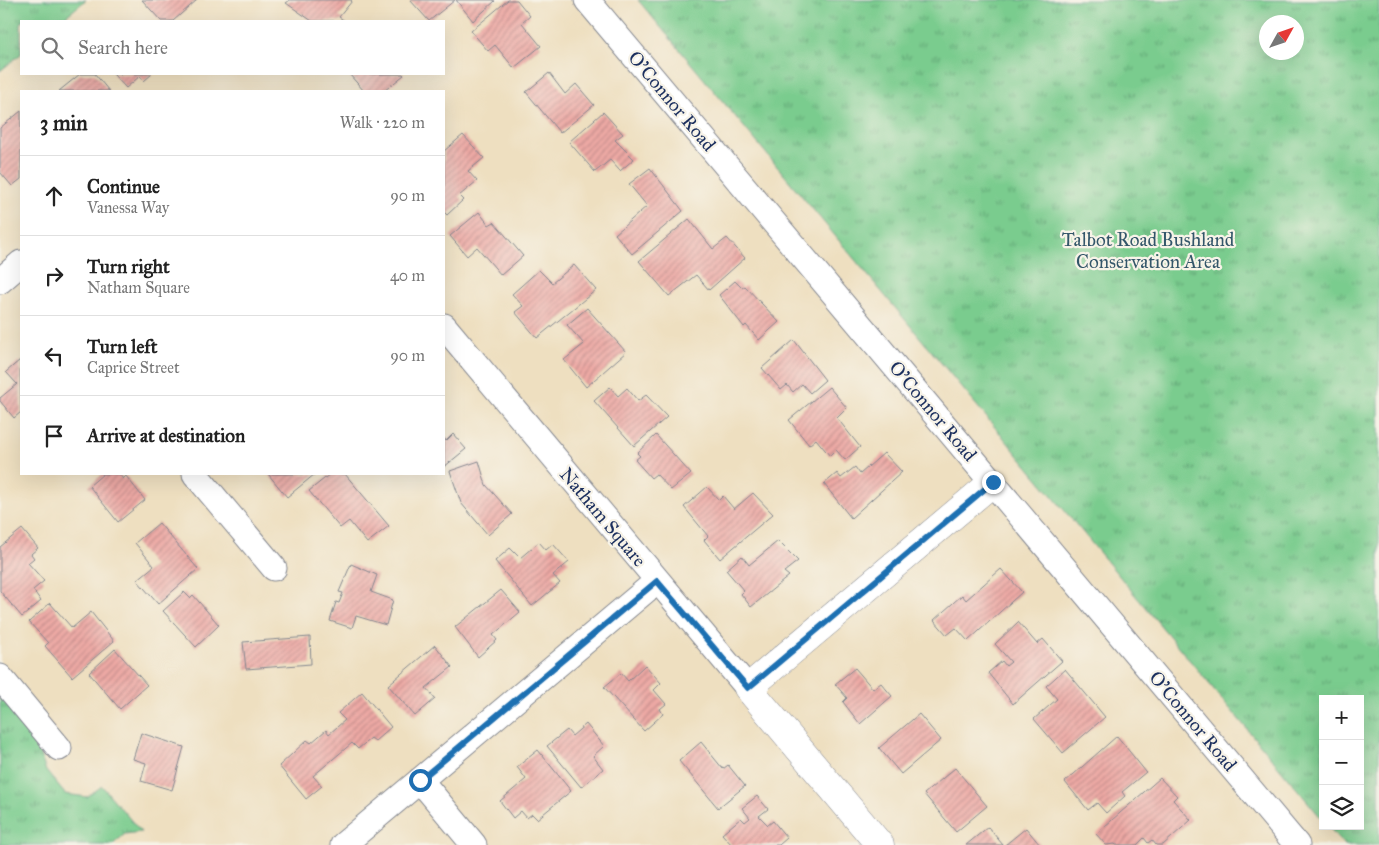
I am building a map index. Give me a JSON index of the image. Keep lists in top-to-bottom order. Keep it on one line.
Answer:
{"streets":{"street":["O'Connor Road","Natham Square"]},"parks":["Talbot Road Bushland Conservation Area"],"north":"top right","page":{"search":"Search here","heading":["3 min","Walk · 220 m"],"list":[["Continue","Vanessa Way","90 m"],["Turn right","Natham Square","40 m"],["Turn left","Caprice Street","90 m"],"Arrive at destination"],"map_buttons":["+","−"]}}
